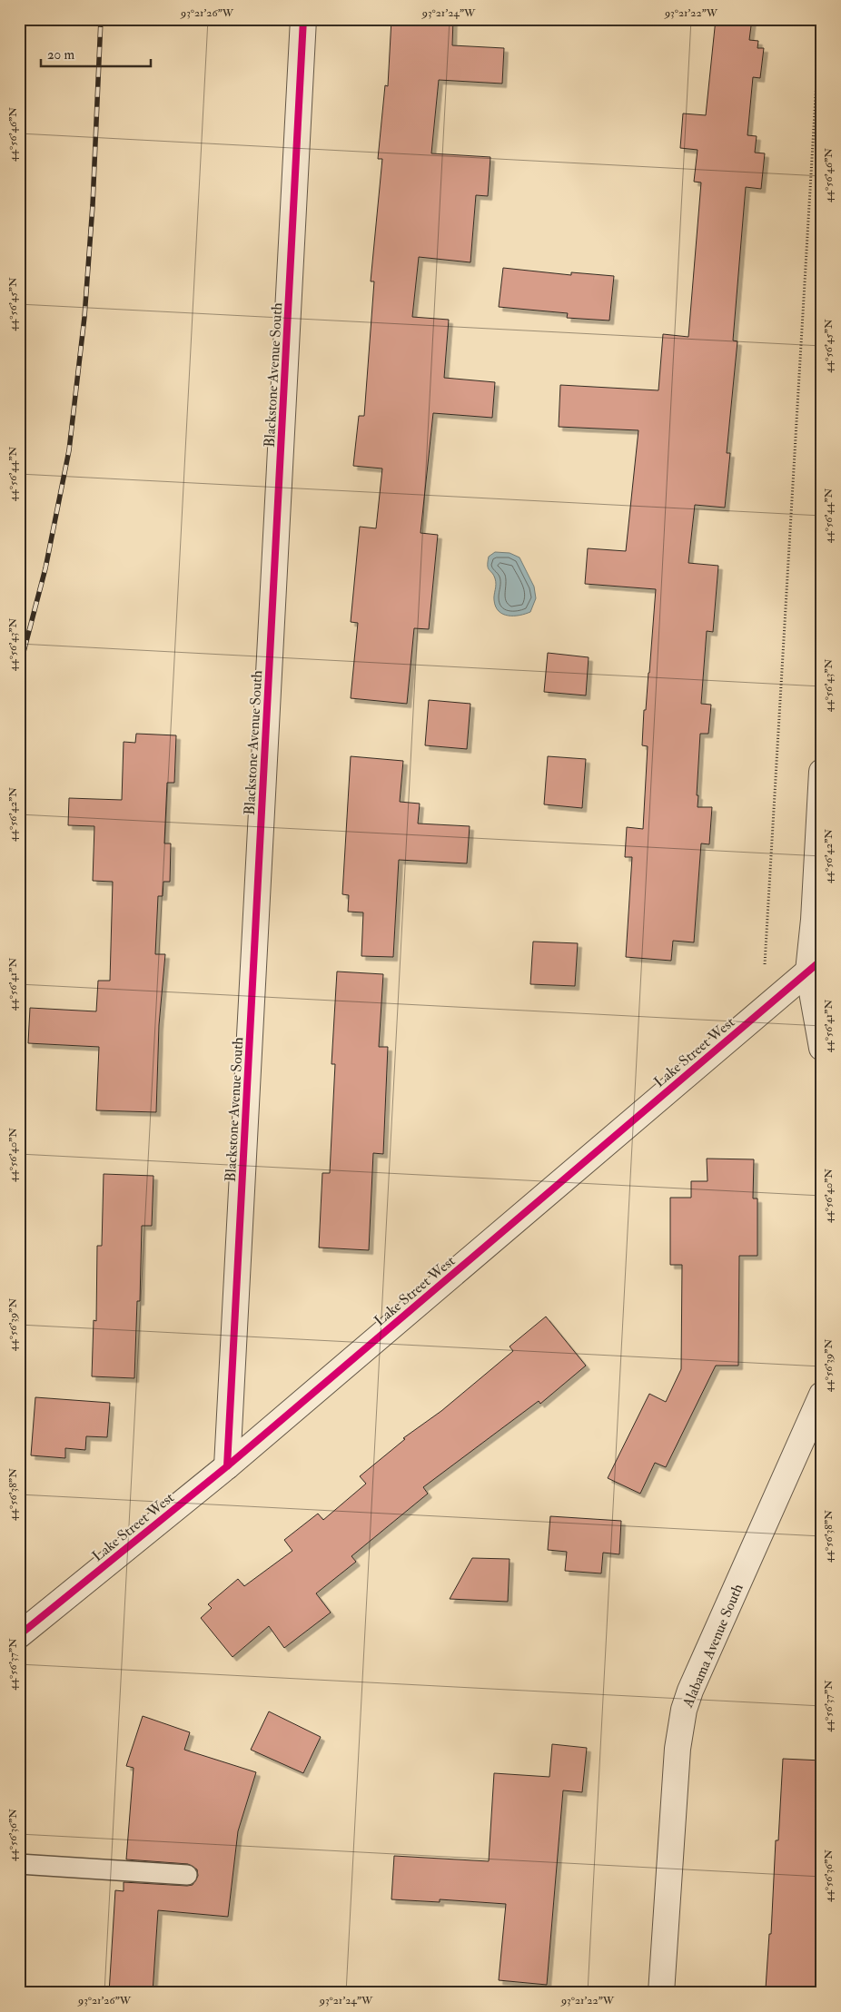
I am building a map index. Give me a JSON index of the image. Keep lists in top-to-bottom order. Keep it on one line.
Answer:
{"streets":{"street":["Blackstone Avenue South","Lake Street West","Alabama Avenue South"]},"crossings":[["Blackstone Avenue South","Lake Street West"]],"scale_bar":"20 m","coordinates":["93°21'26\"W","93°21'24\"W","93°21'22\"W","44°56'46\"N","44°56'45\"N","44°56'44\"N","44°56'43\"N","44°56'42\"N","44°56'41\"N","44°56'40\"N","44°56'39\"N","44°56'38\"N","44°56'37\"N","44°56'36\"N"]}
